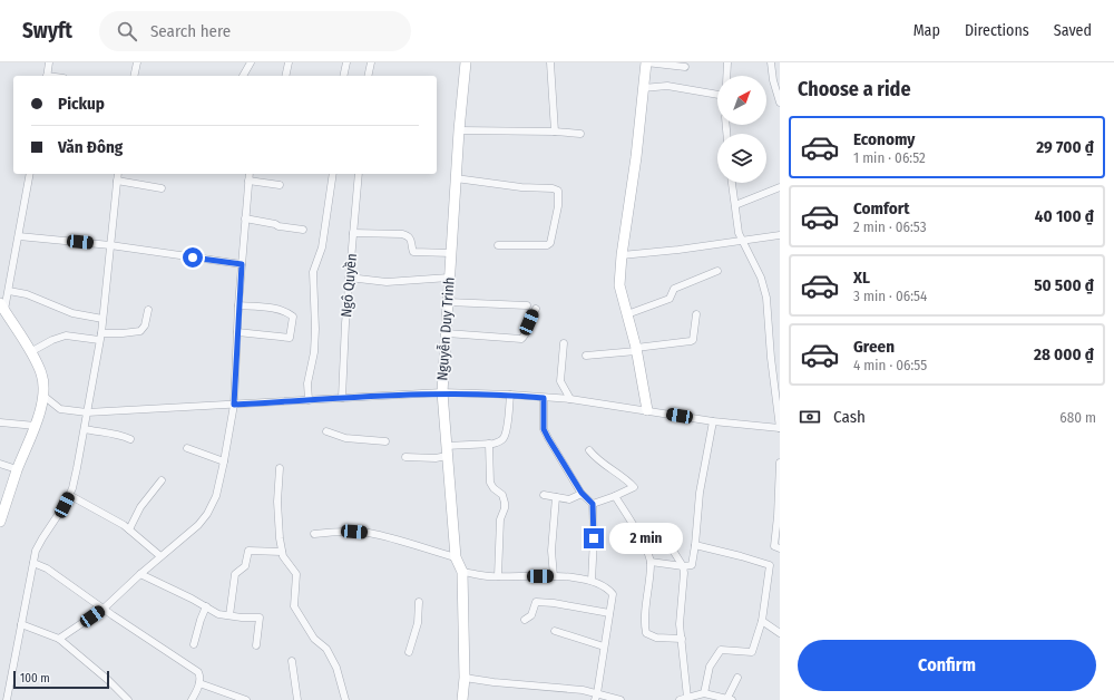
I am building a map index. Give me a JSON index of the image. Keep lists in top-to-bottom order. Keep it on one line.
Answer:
{"streets":{"street":["Ngô Quyền","Nguyễn Duy Trinh"]},"scale_bar":"100 m","north":"top right","page":{"header":"Swyft","search":"Search here","nav":["Map","Directions","Saved"],"heading":"Choose a ride","banner":["Pickup","Văn Đông"],"list":[{"name":"Economy","note":"1 min · 06:52","value":"29 700 ₫"},{"name":"Comfort","note":"2 min · 06:53","value":"40 100 ₫"},{"name":"XL","note":"3 min · 06:54","value":"50 500 ₫"},{"name":"Green","note":"4 min · 06:55","value":"28 000 ₫"}],"pay":["Cash","680 m"],"bubble":"2 min","buttons":"Confirm","scale":"100 m"}}
